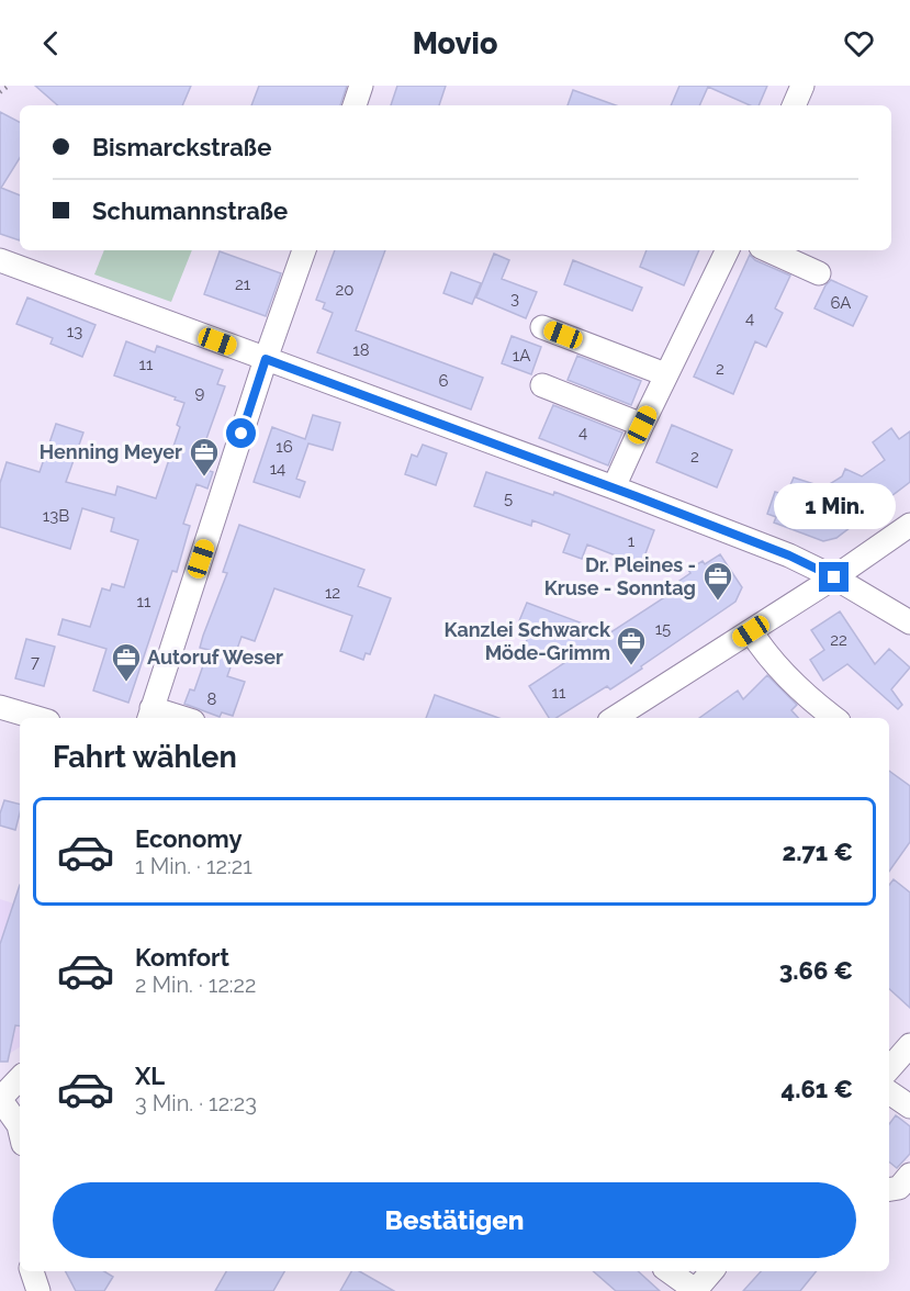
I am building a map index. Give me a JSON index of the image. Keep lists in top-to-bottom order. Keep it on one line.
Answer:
{"places":{"office":["Henning Meyer","Dr. Pleines - Kruse - Sonntag","Kanzlei Schwarck Möde-Grimm","Autoruf Weser"]},"house_numbers":["21","20","3","6A","4","13","18","1A","11","2","6","9","4","16","2","14","5","13B","1","12","11","15","22","7","11","8"],"page":{"header":"Movio","banner":["Bismarckstraße","Schumannstraße"],"bubble":"1 Min.","heading":"Fahrt wählen","list":[{"name":"Economy","note":"1 Min. · 12:21","value":"2.71 €"},{"name":"Komfort","note":"2 Min. · 12:22","value":"3.66 €"},{"name":"XL","note":"3 Min. · 12:23","value":"4.61 €"}],"buttons":"Bestätigen"}}
